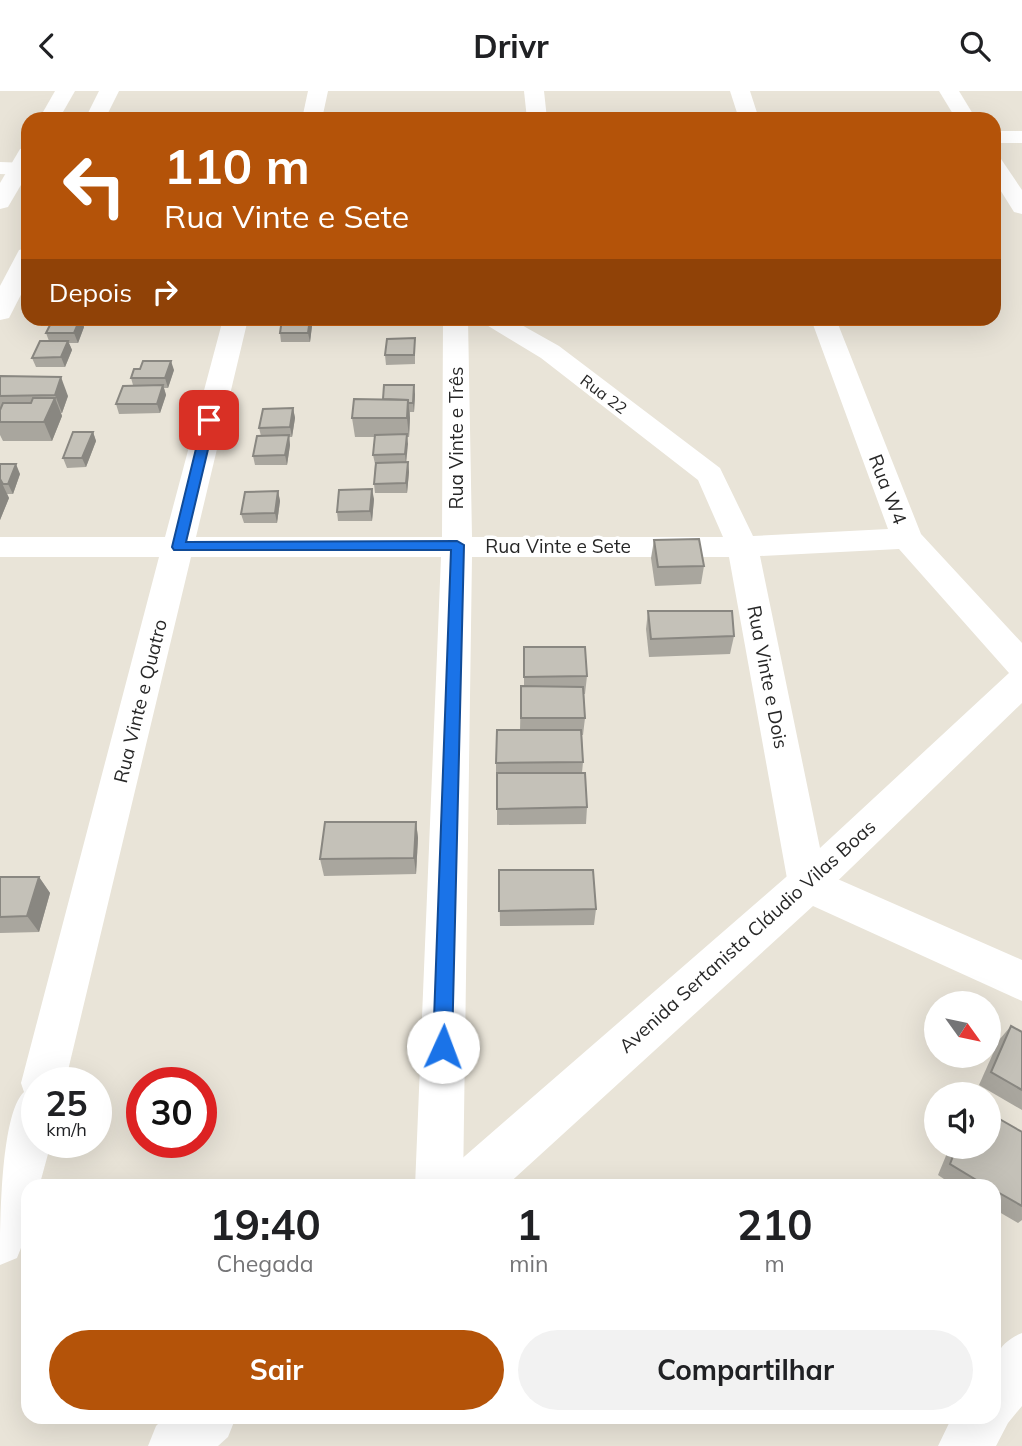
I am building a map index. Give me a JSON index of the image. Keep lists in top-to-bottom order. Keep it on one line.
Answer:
{"streets":{"street":["Rua 22","Rua Vinte e Três","Rua W4","Rua Vinte e Sete","Rua Vinte e Dois","Rua Vinte e Quatro","Avenida Sertanista Cláudio Vilas Boas"]},"crossings":[["Rua 22","Rua Vinte e Dois"],["Rua Vinte e Três","Rua Vinte e Sete"],["Rua W4","Rua Vinte e Sete"],["Rua Vinte e Sete","Rua Vinte e Dois"],["Rua Vinte e Sete","Rua Vinte e Quatro"],["Rua Vinte e Dois","Avenida Sertanista Cláudio Vilas Boas"]],"north":"bottom right","page":{"header":"Drivr","turn":["110 m","Rua Vinte e Sete"],"then":"Depois","speed":"25 km/h","limit":"30","eta":["19:40","Chegada","1","min","210","m"],"buttons":["Sair","Compartilhar"]}}
